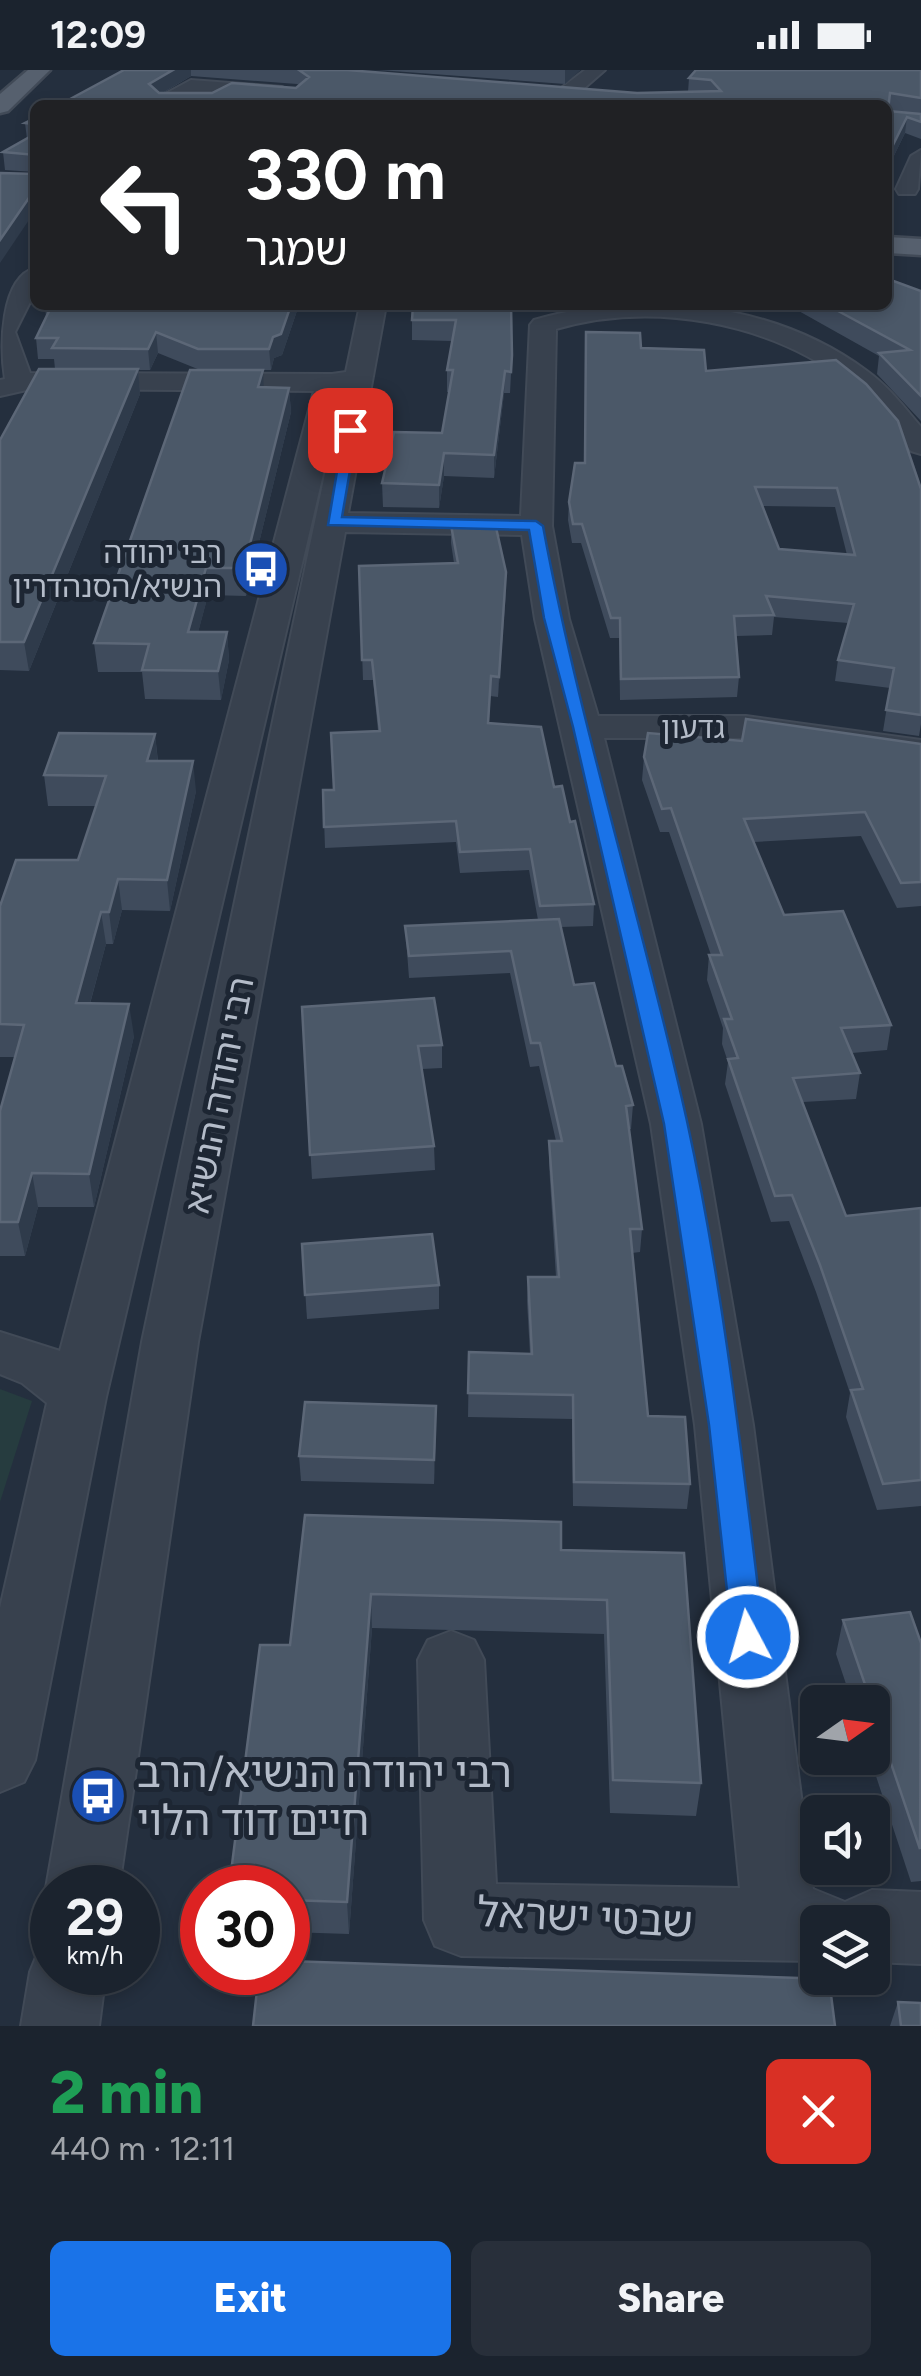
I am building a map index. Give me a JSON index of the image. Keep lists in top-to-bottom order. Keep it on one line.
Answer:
{"streets":{"street":["גדעון","רבי יהודה הנשיא","שבטי ישראל"]},"crossings":[["גדעון","שבטי ישראל"]],"places":{"bus stop":["רבי יהודה הנשיא/הסנהדרין","רבי יהודה הנשיא/הרב חיים דוד הלוי"]},"north":"right","page":{"status":"12:09","turn":["330 m","שמגר"],"speed":"29 km/h","limit":"30","heading":["2 min","440 m · 12:11"],"buttons":["Exit","Share"]}}
